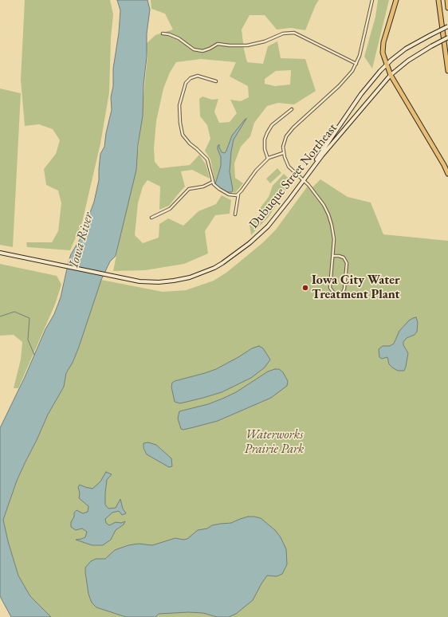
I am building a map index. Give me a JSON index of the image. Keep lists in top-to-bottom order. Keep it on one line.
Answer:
{"streets":{"main road":["Dubuque Street Northeast"]},"water":["Iowa River"],"parks":["Waterworks Prairie Park"],"places":["Iowa City Water Treatment Plant"]}
